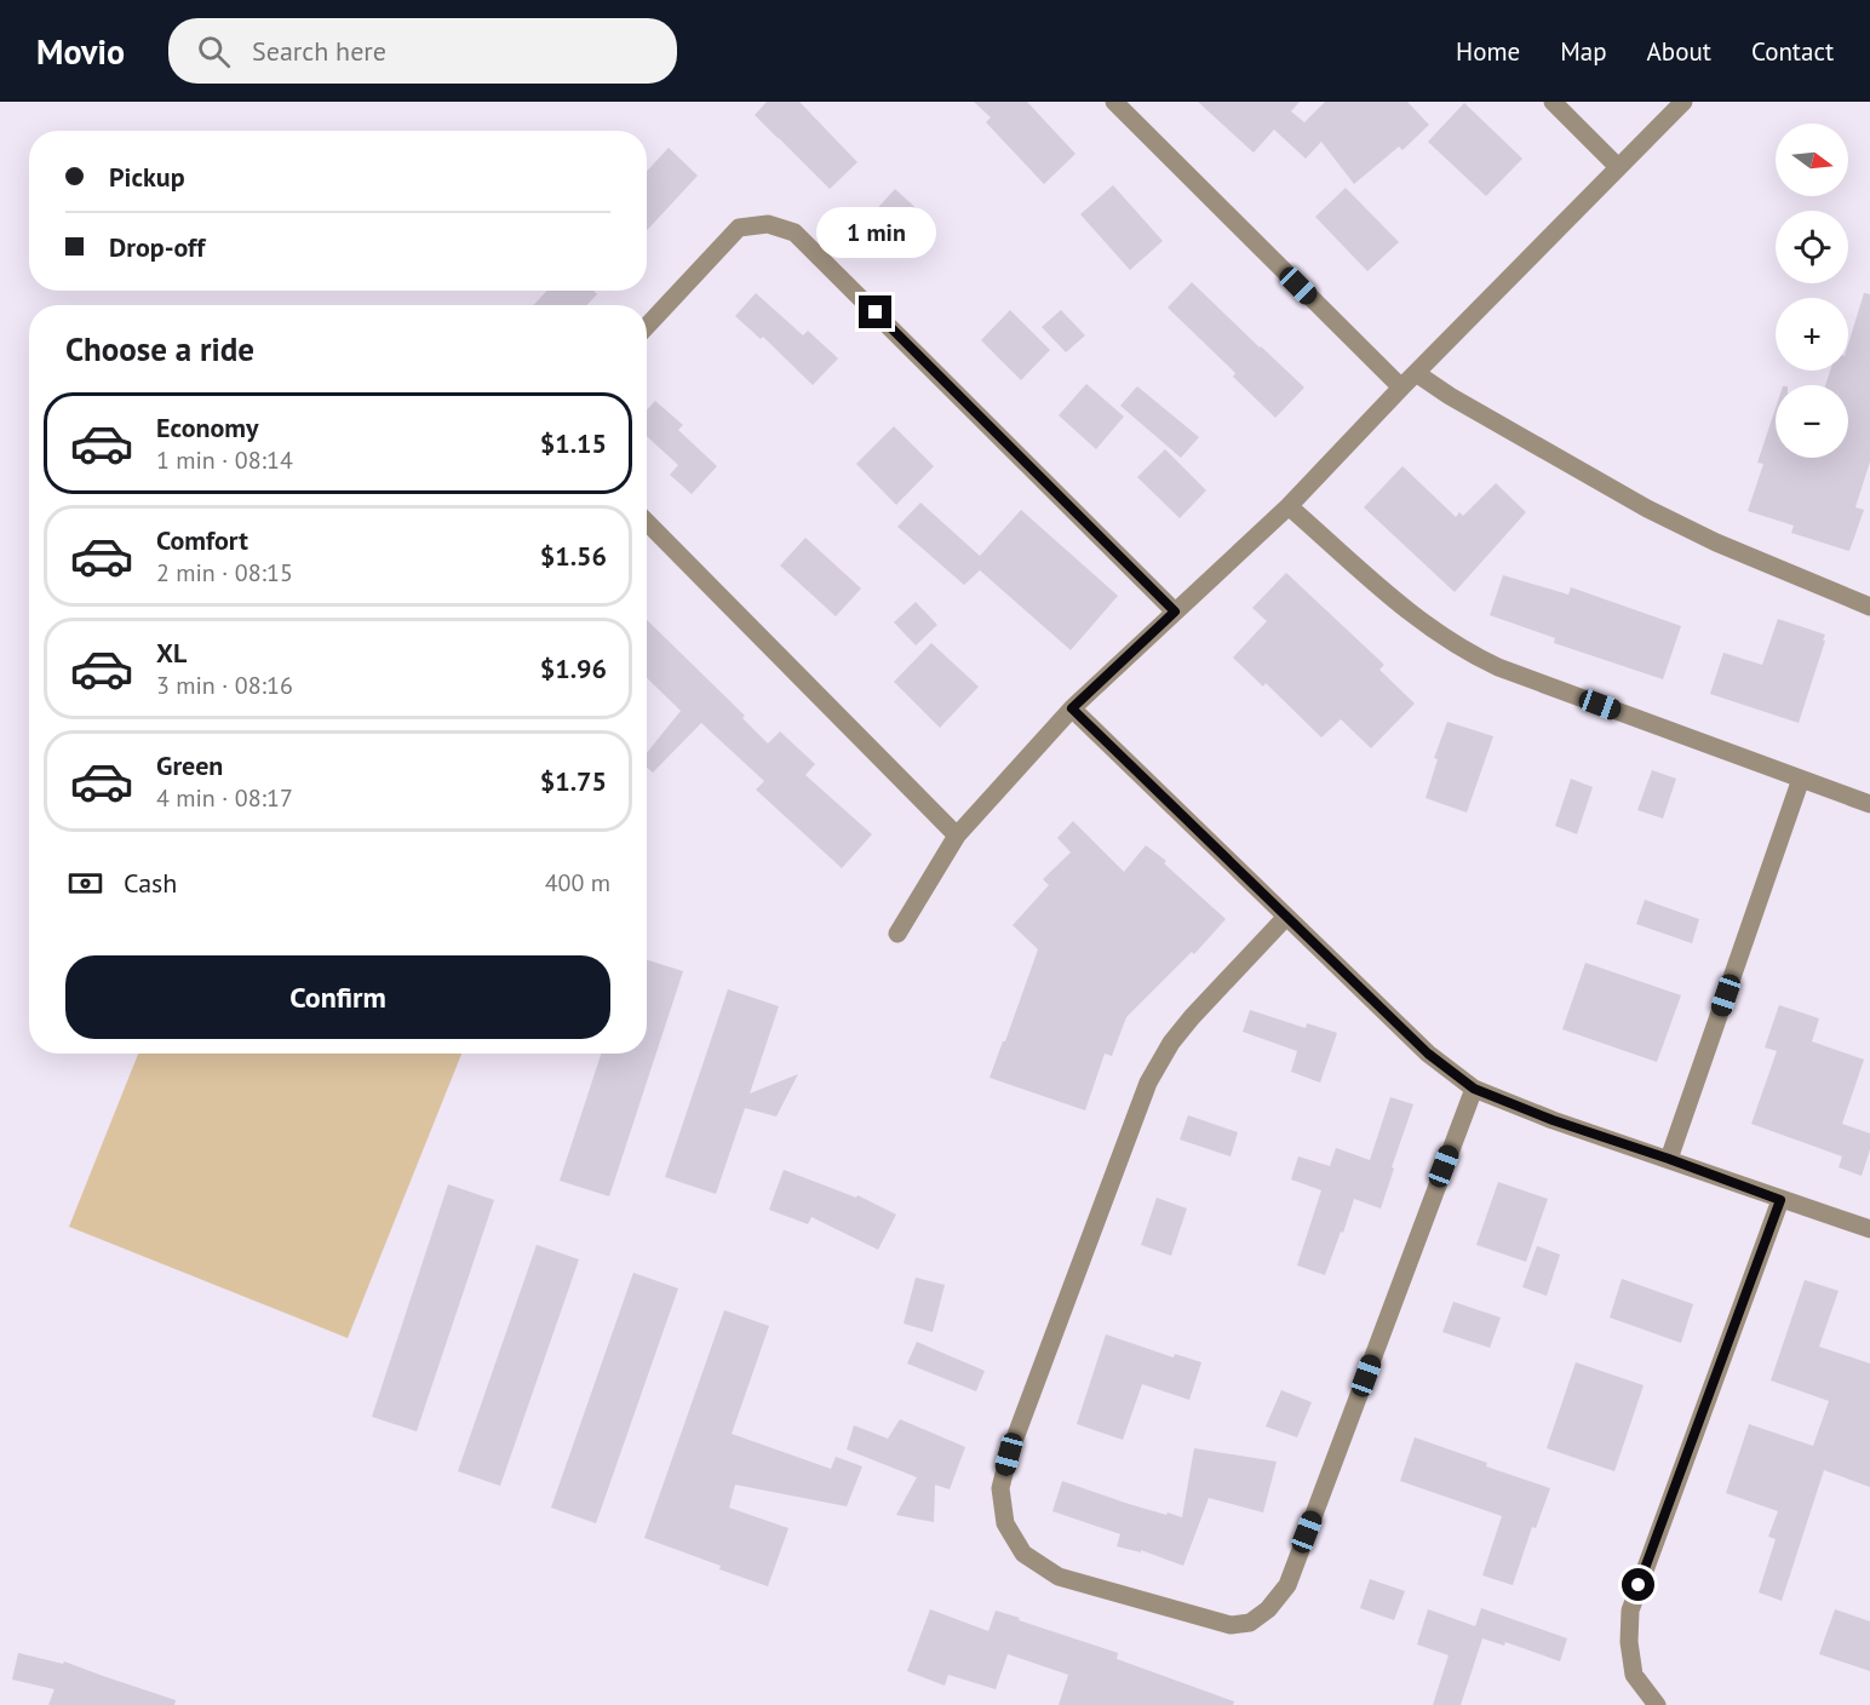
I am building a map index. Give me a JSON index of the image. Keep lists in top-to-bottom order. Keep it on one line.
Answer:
{"north":"right","page":{"header":"Movio","search":"Search here","nav":["Home","Map","About","Contact"],"map_buttons":["+","−"],"banner":["Pickup","Drop-off"],"bubble":"1 min","heading":"Choose a ride","list":[{"name":"Economy","note":"1 min · 08:14","value":"$1.15"},{"name":"Comfort","note":"2 min · 08:15","value":"$1.56"},{"name":"XL","note":"3 min · 08:16","value":"$1.96"},{"name":"Green","note":"4 min · 08:17","value":"$1.75"}],"pay":["Cash","400 m"],"buttons":"Confirm"}}
